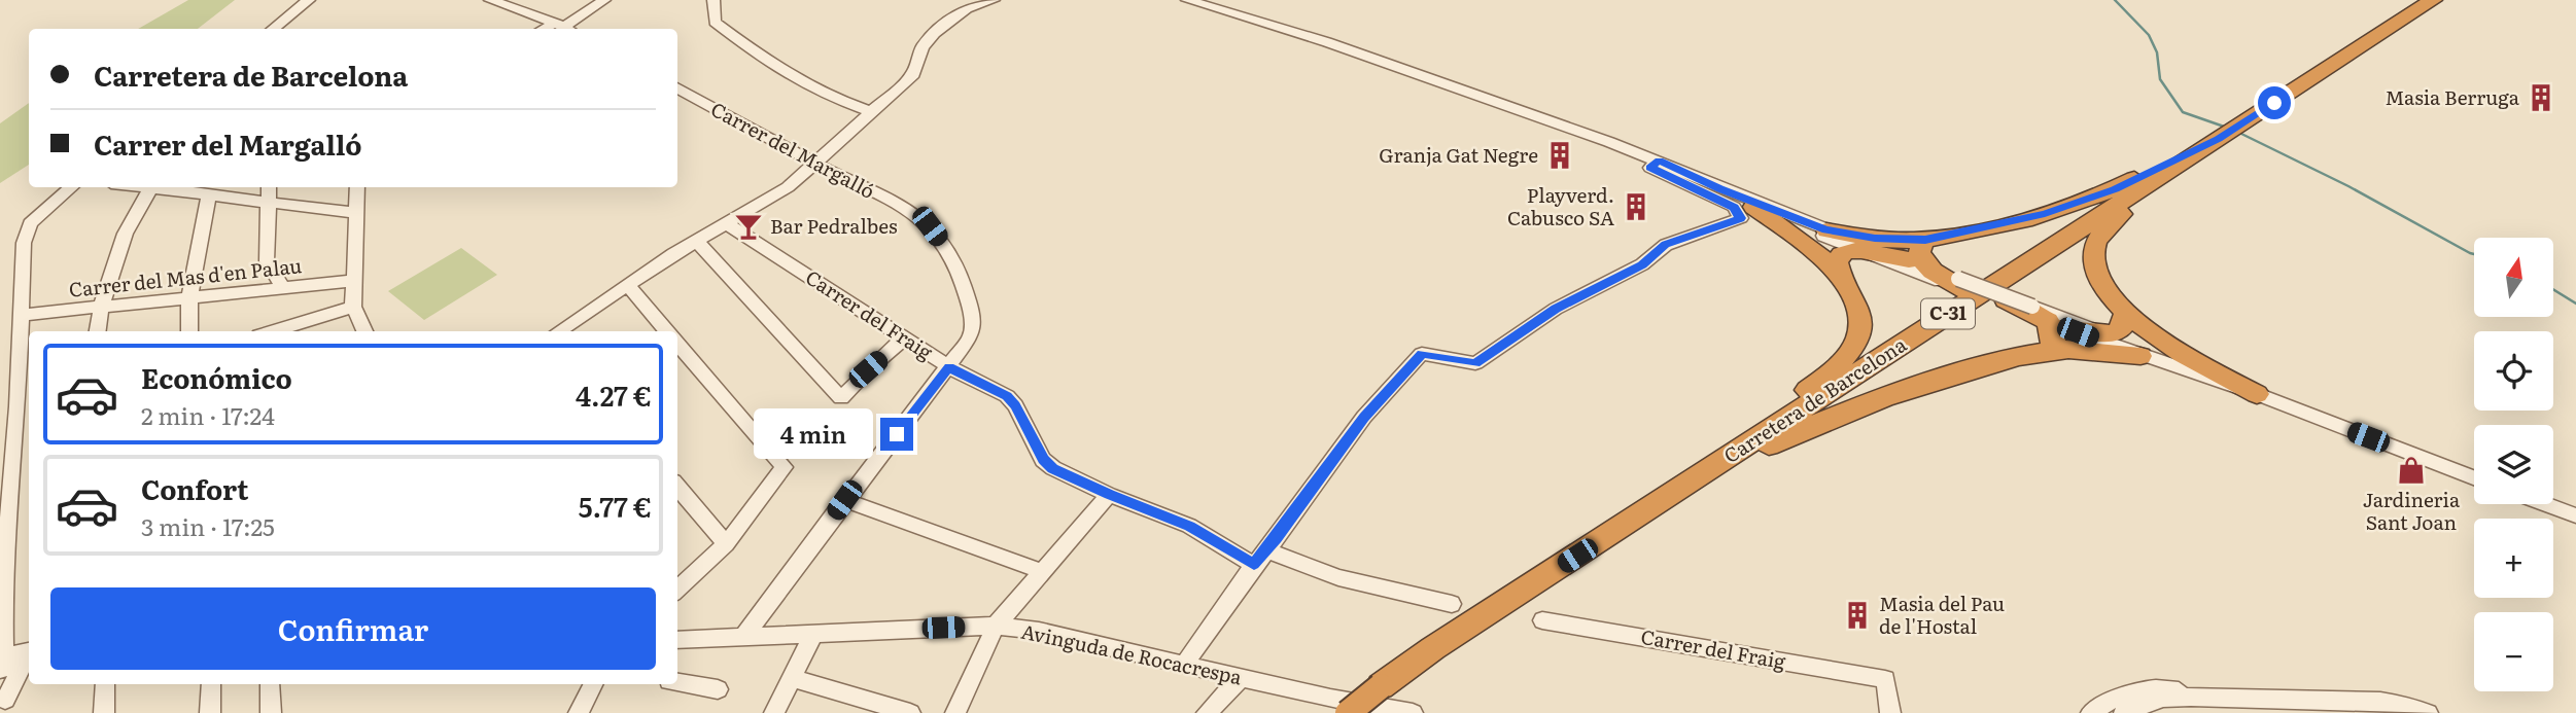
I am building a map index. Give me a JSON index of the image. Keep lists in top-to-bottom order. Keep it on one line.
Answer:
{"streets":{"highway":["C-31","Carretera de Barcelona"],"street":["Carrer del Margalló","Carrer del Mas d'en Palau","Carrer del Fraig","Avinguda de Rocacrespa"]},"crossings":[["Carrer del Margalló","Carrer del Fraig"],["Carrer del Margalló","Avinguda de Rocacrespa"]],"places":{"building":["Masia Berruga","Granja Gat Negre","Playverd. Cabusco SA","Masia del Pau de l'Hostal"],"bar":["Bar Pedralbes"],"shop":["Jardineria Sant Joan"]},"north":"top","page":{"banner":["Carretera de Barcelona","Carrer del Margalló"],"map_buttons":["+","−"],"list":[{"name":"Económico","note":"2 min · 17:24","value":"4.27 €"},{"name":"Confort","note":"3 min · 17:25","value":"5.77 €"}],"bubble":"4 min","buttons":"Confirmar"}}
